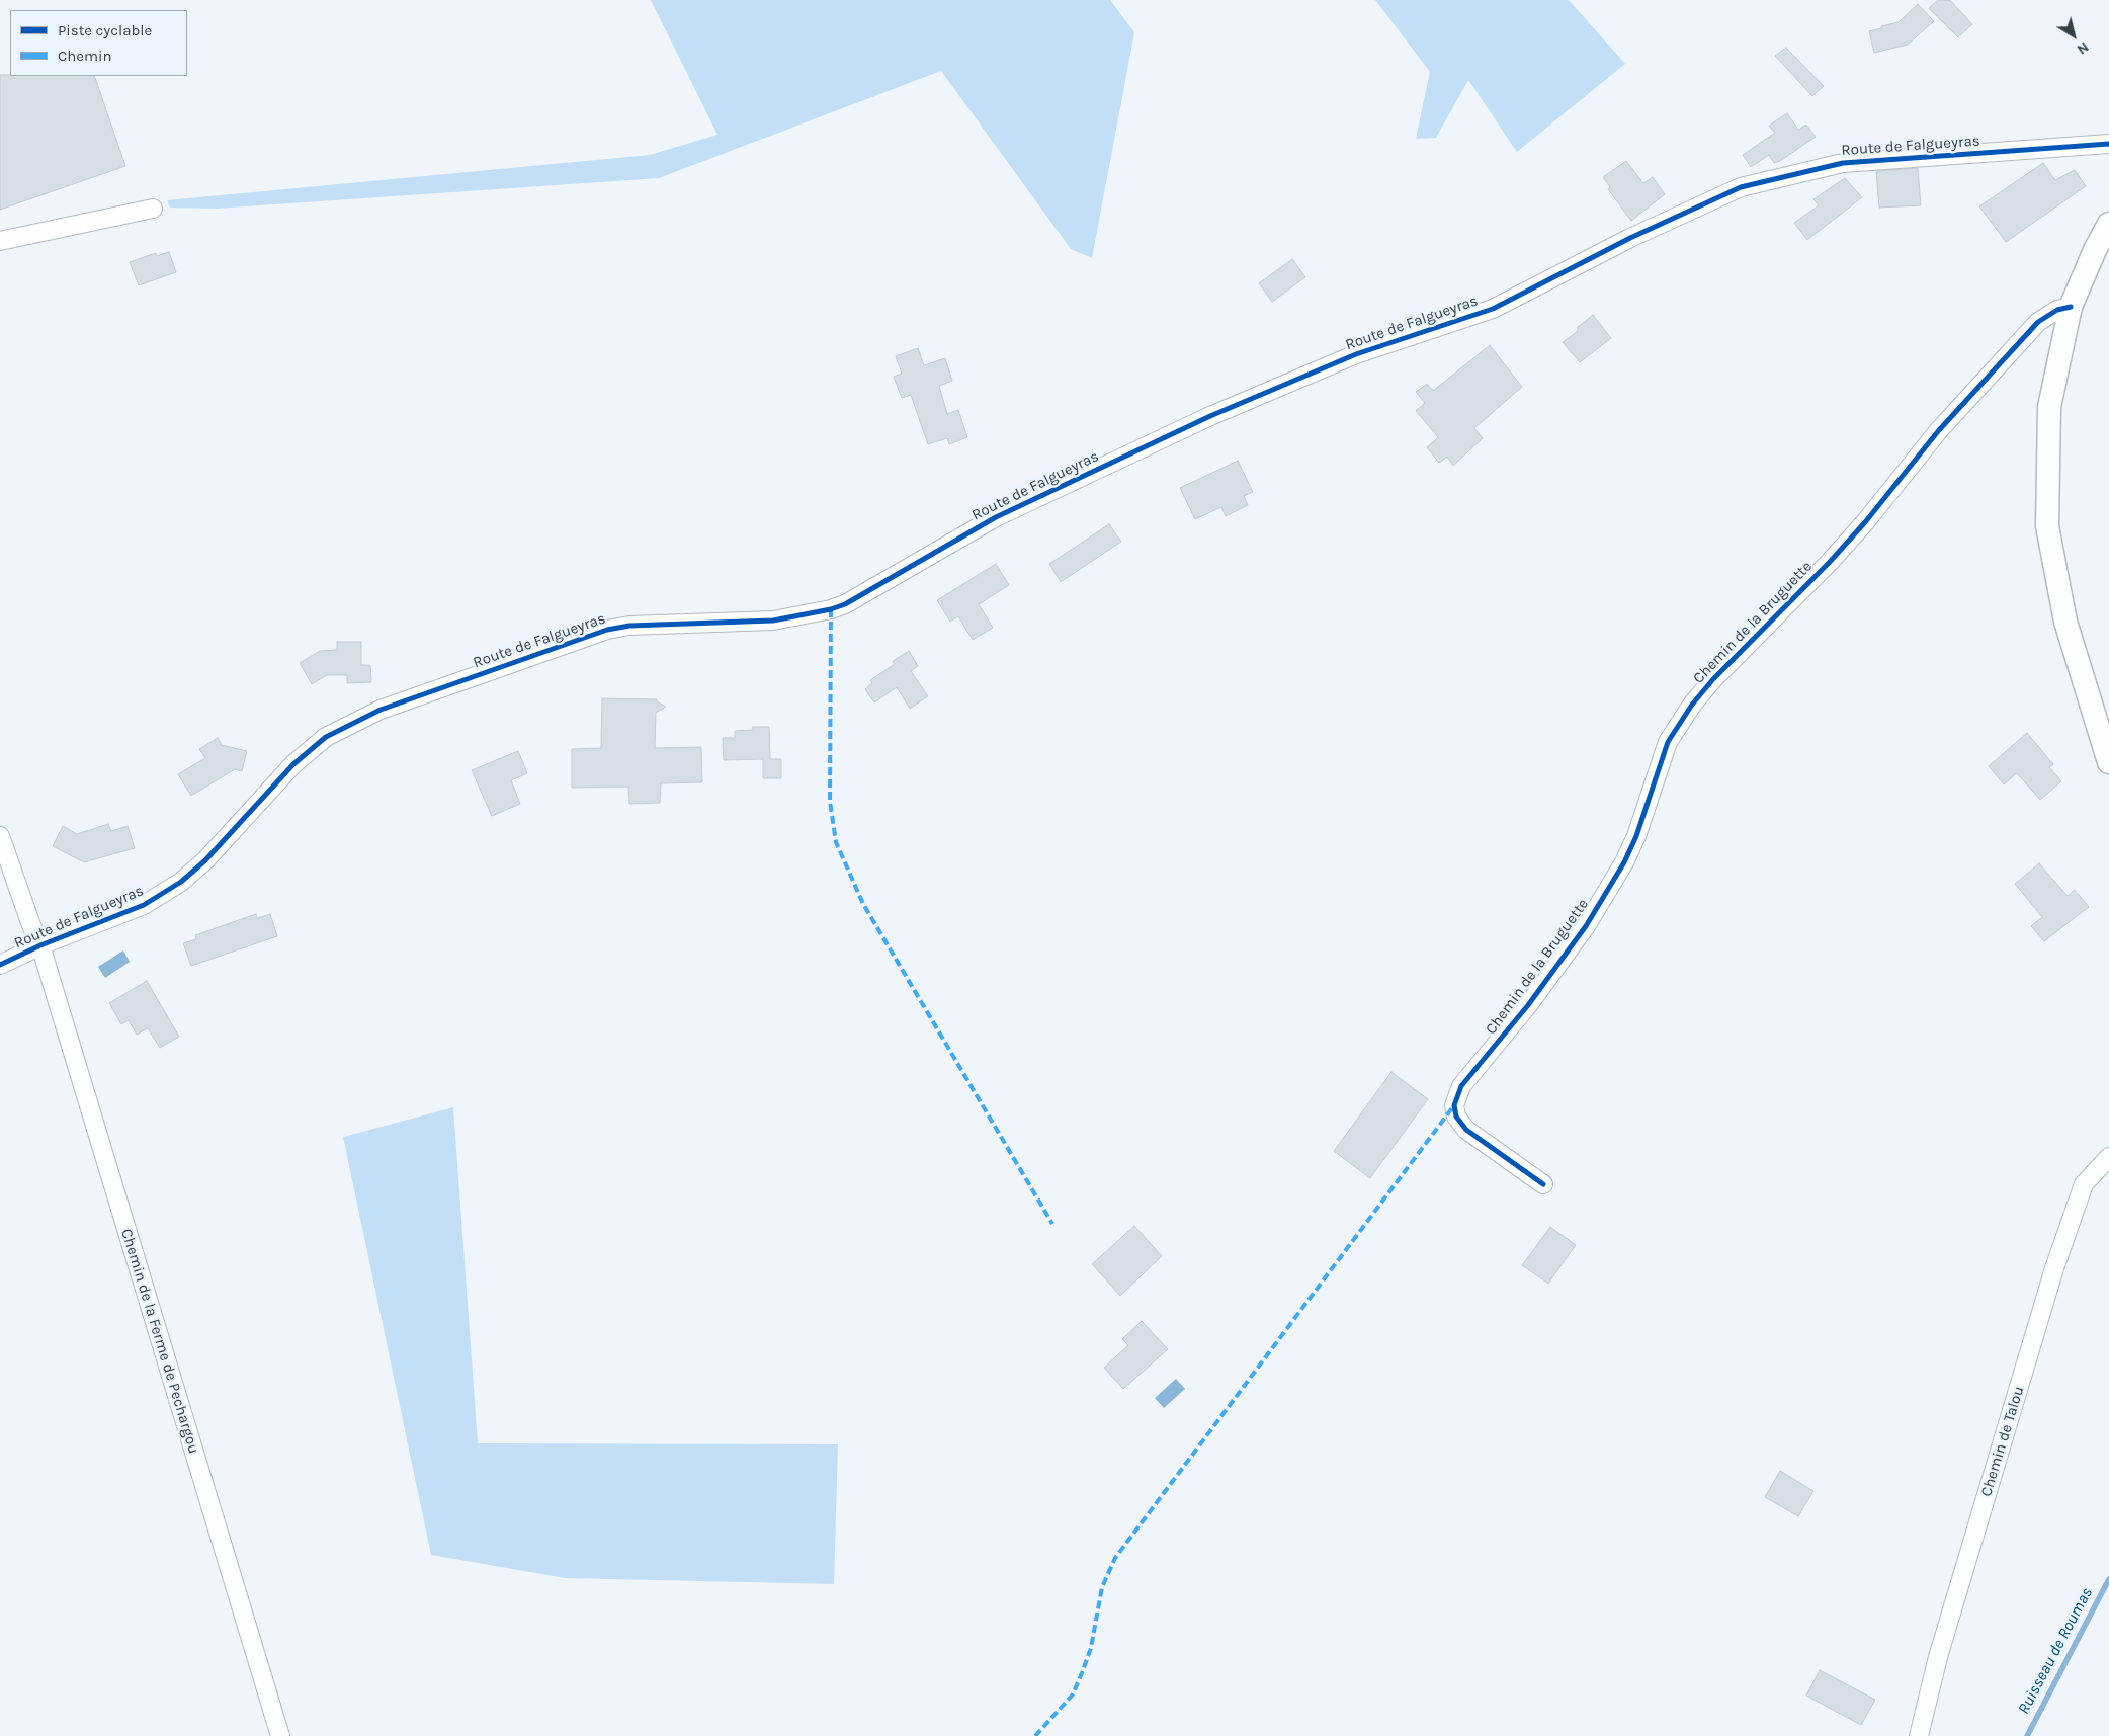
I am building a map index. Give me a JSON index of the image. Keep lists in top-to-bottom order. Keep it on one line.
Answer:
{"streets":{"street":["Route de Falgueyras","Chemin de la Bruguette","Chemin de la Ferme de Pechargou","Chemin de Talou"]},"crossings":[["Route de Falgueyras","Chemin de la Ferme de Pechargou"]],"water":["Ruisseau de Roumas"],"legend":["Piste cyclable","Chemin"],"north":"bottom right"}
